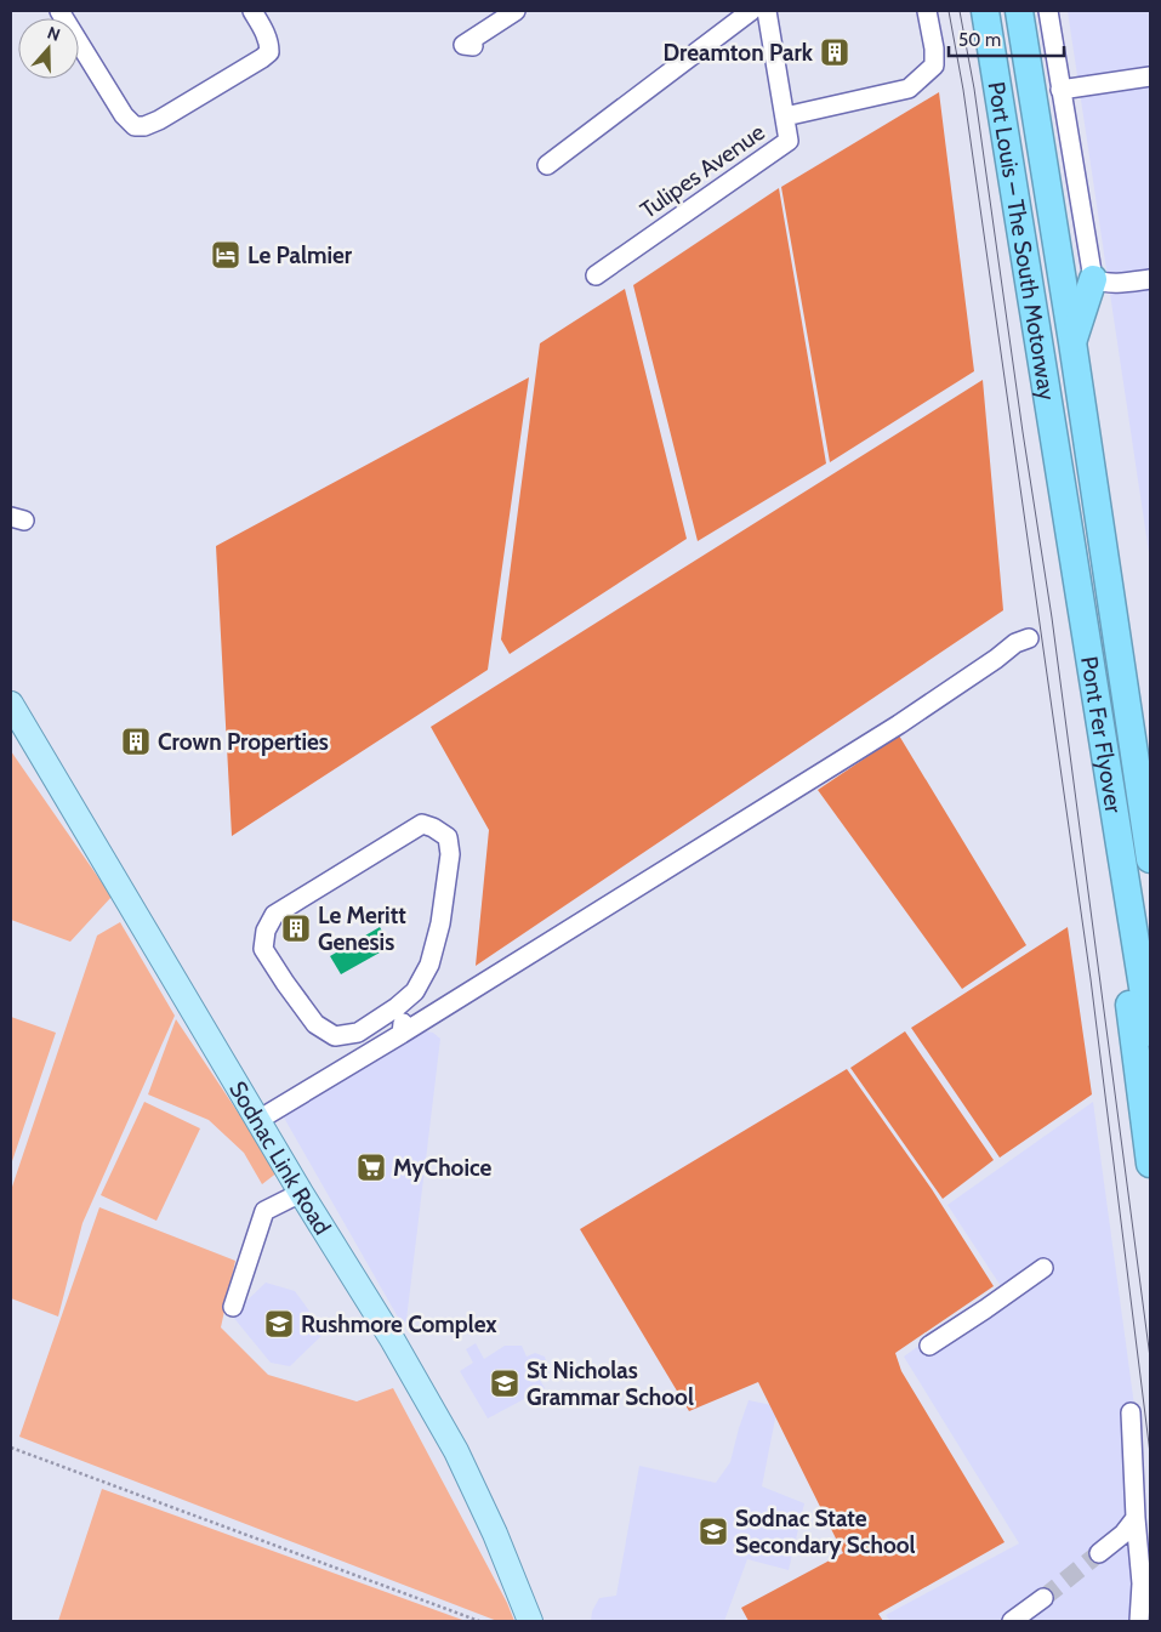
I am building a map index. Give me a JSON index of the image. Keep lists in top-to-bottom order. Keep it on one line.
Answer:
{"streets":{"highway":["Port Louis – The South Motorway","Pont Fer Flyover"],"main road":["Sodnac Link Road"],"street":["Tulipes Avenue"]},"crossings":[["Port Louis – The South Motorway","Pont Fer Flyover"]],"places":{"building":["Dreamton Park","Crown Properties","Le Meritt Genesis"],"hotel":["Le Palmier"],"supermarket":["MyChoice"],"school or university":["Rushmore Complex","St Nicholas Grammar School","Sodnac State Secondary School"]},"scale_bar":"50 m","north":"top"}
